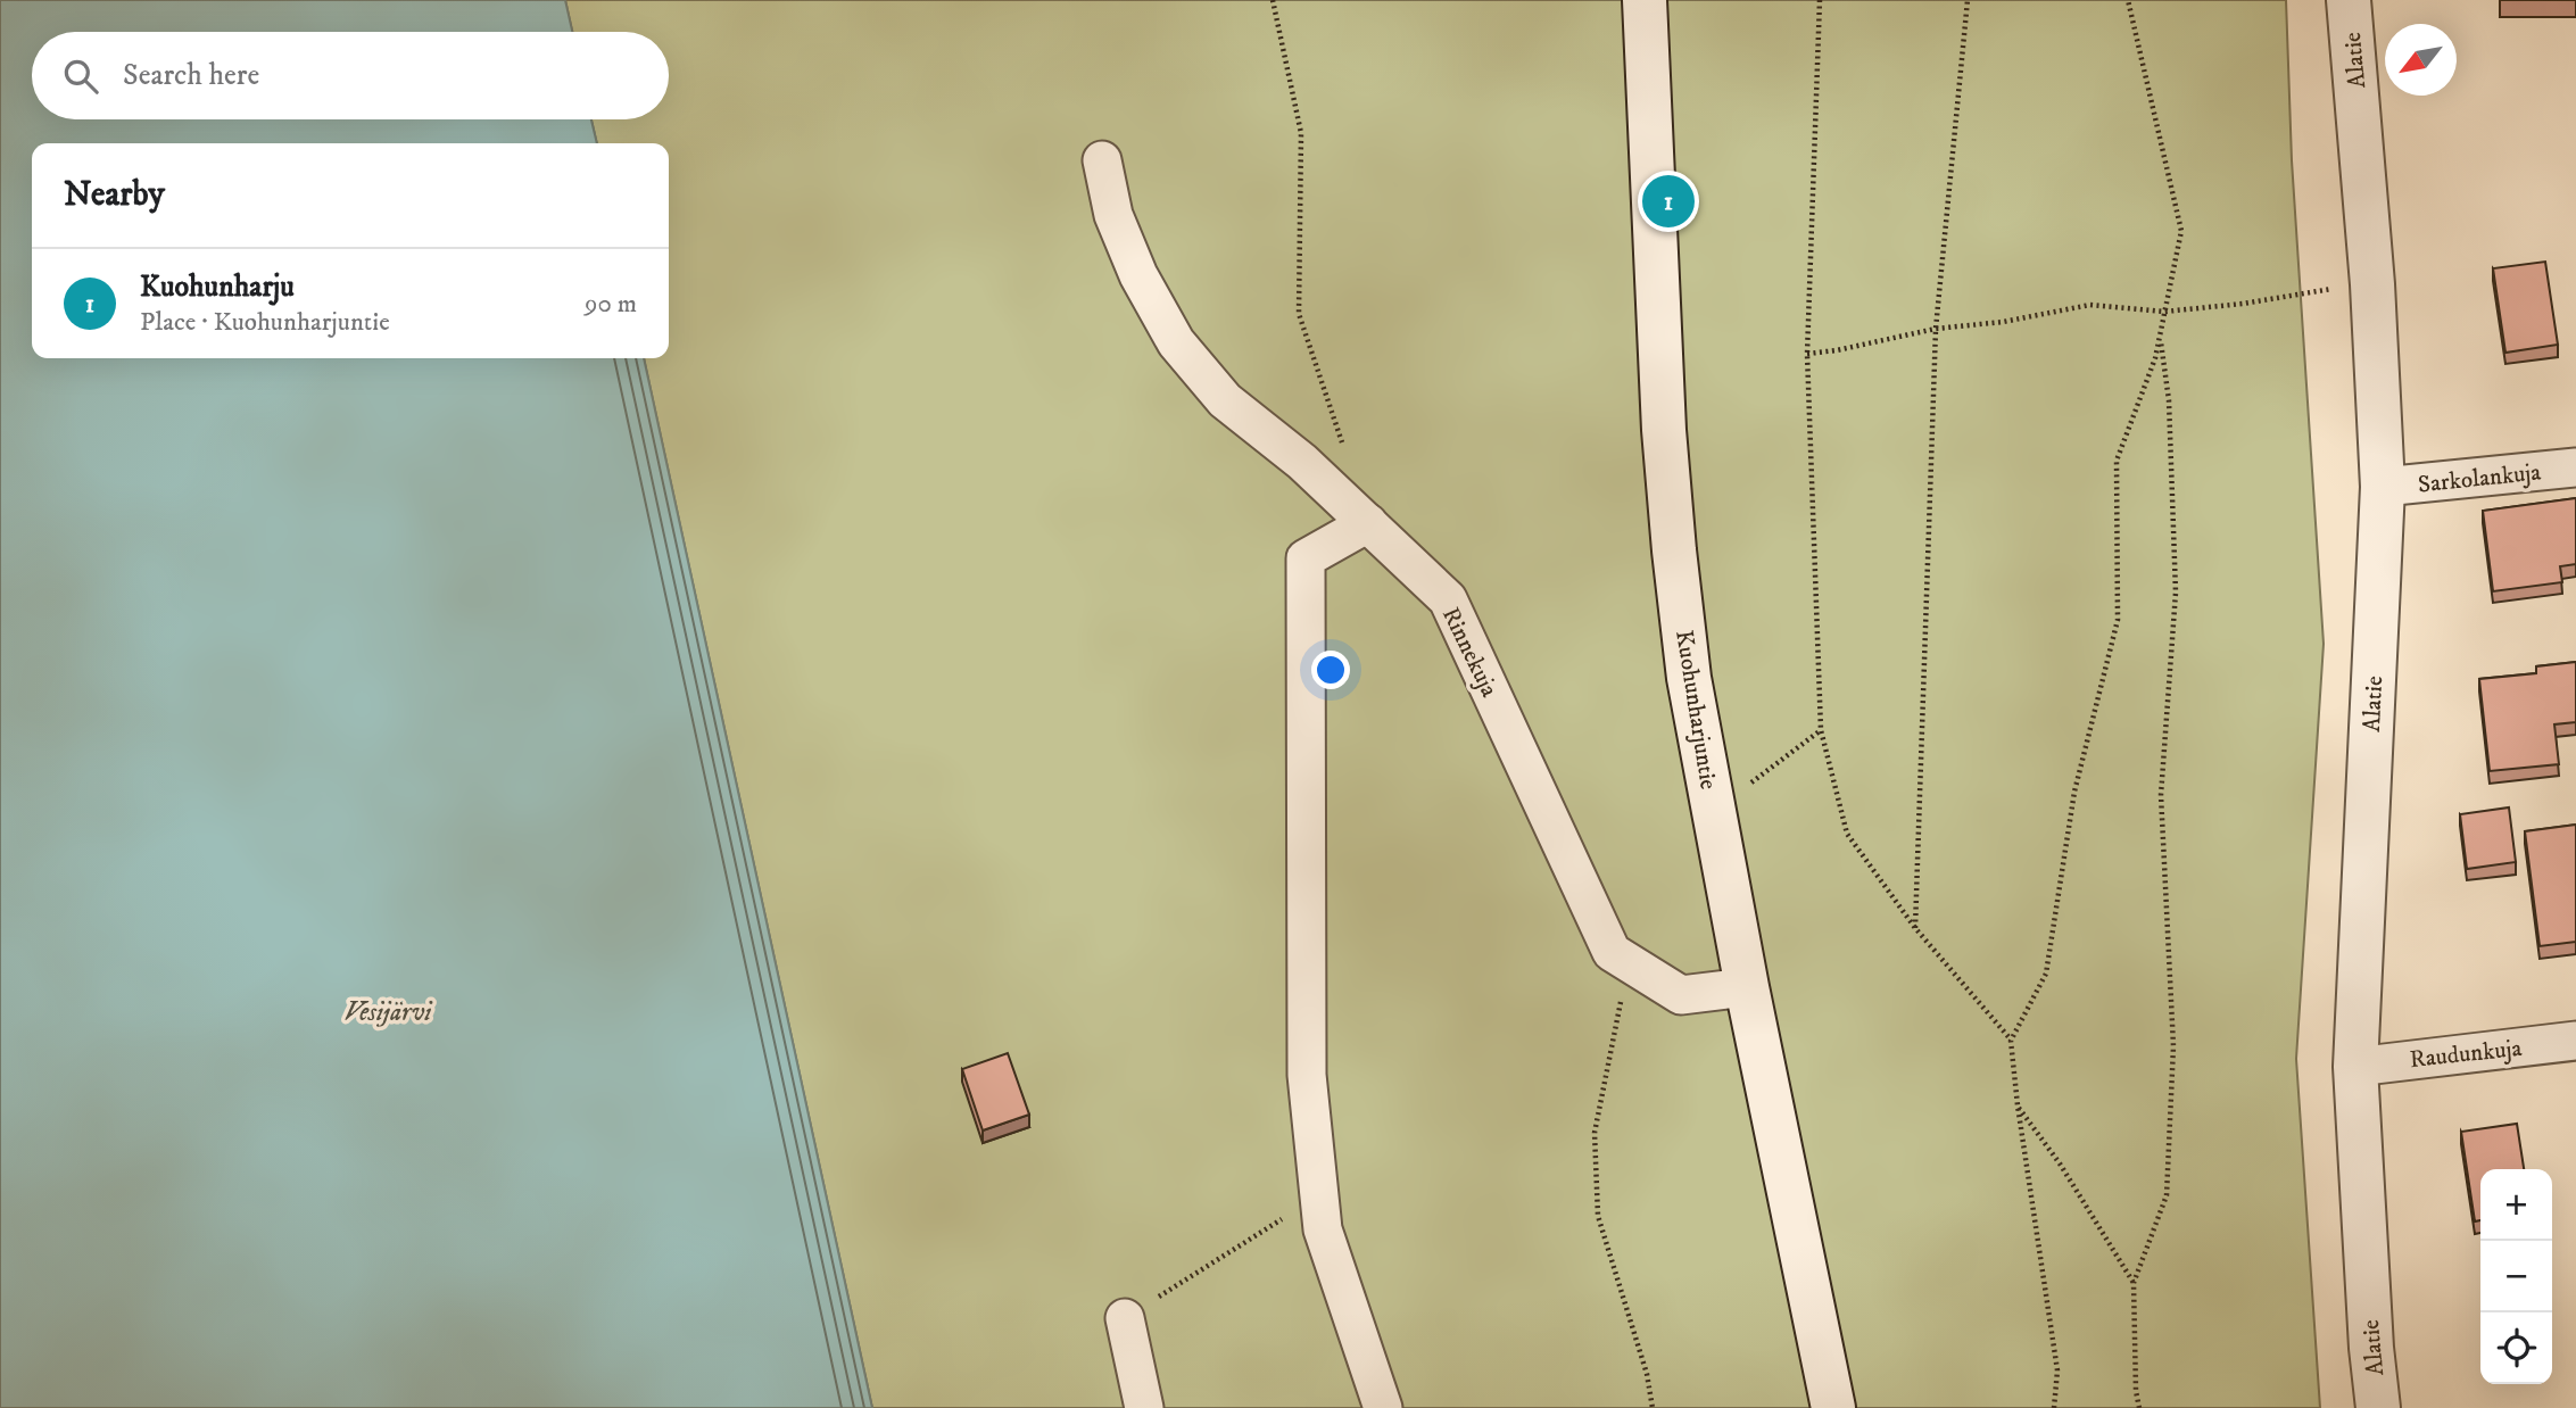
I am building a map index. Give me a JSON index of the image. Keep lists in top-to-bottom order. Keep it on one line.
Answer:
{"streets":{"main road":["Alatie","Kuohunharjuntie"],"street":["Sarkolankuja","Rinnekuja","Raudunkuja"]},"crossings":[["Alatie","Sarkolankuja"],["Alatie","Raudunkuja"]],"water":["Vesijärvi"],"north":"bottom left","page":{"search":"Search here","heading":"Nearby","pins":"1","list":[{"mark":"1","name":"Kuohunharju","note":"Place · Kuohunharjuntie","value":"90 m"}],"map_buttons":["+","−"]}}
